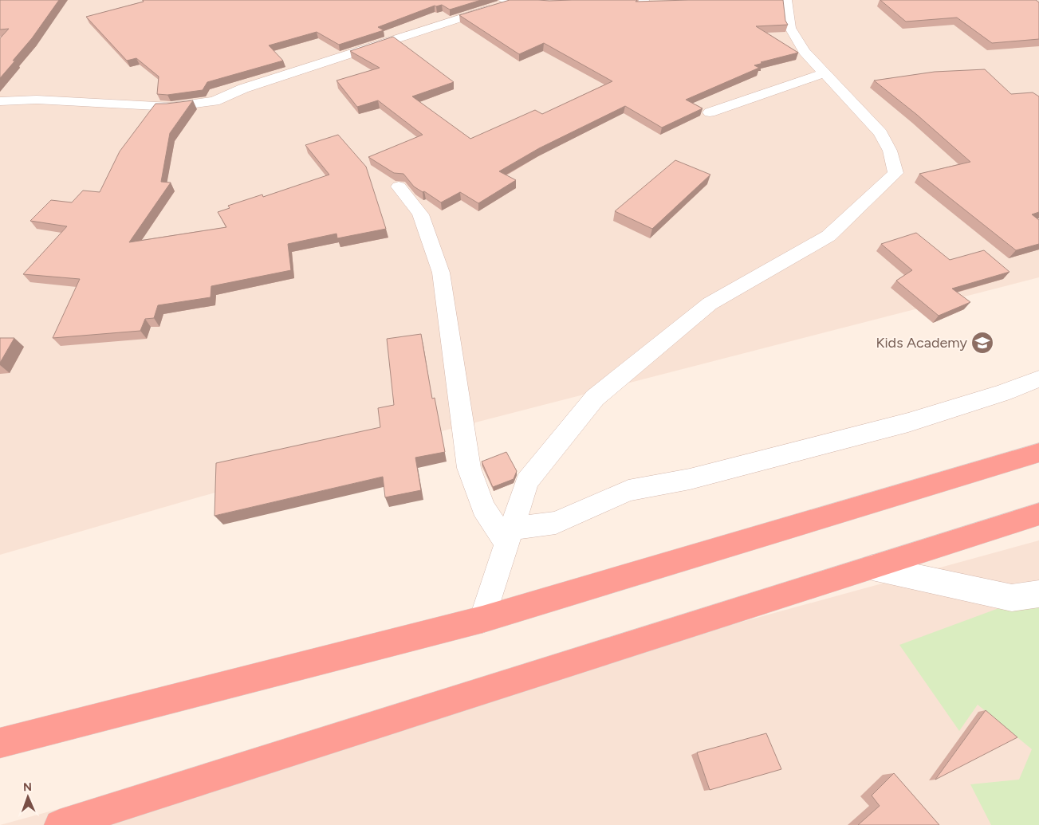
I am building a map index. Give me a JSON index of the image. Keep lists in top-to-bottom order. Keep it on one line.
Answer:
{"places":{"school or university":["Kids Academy"]},"north":"top"}
